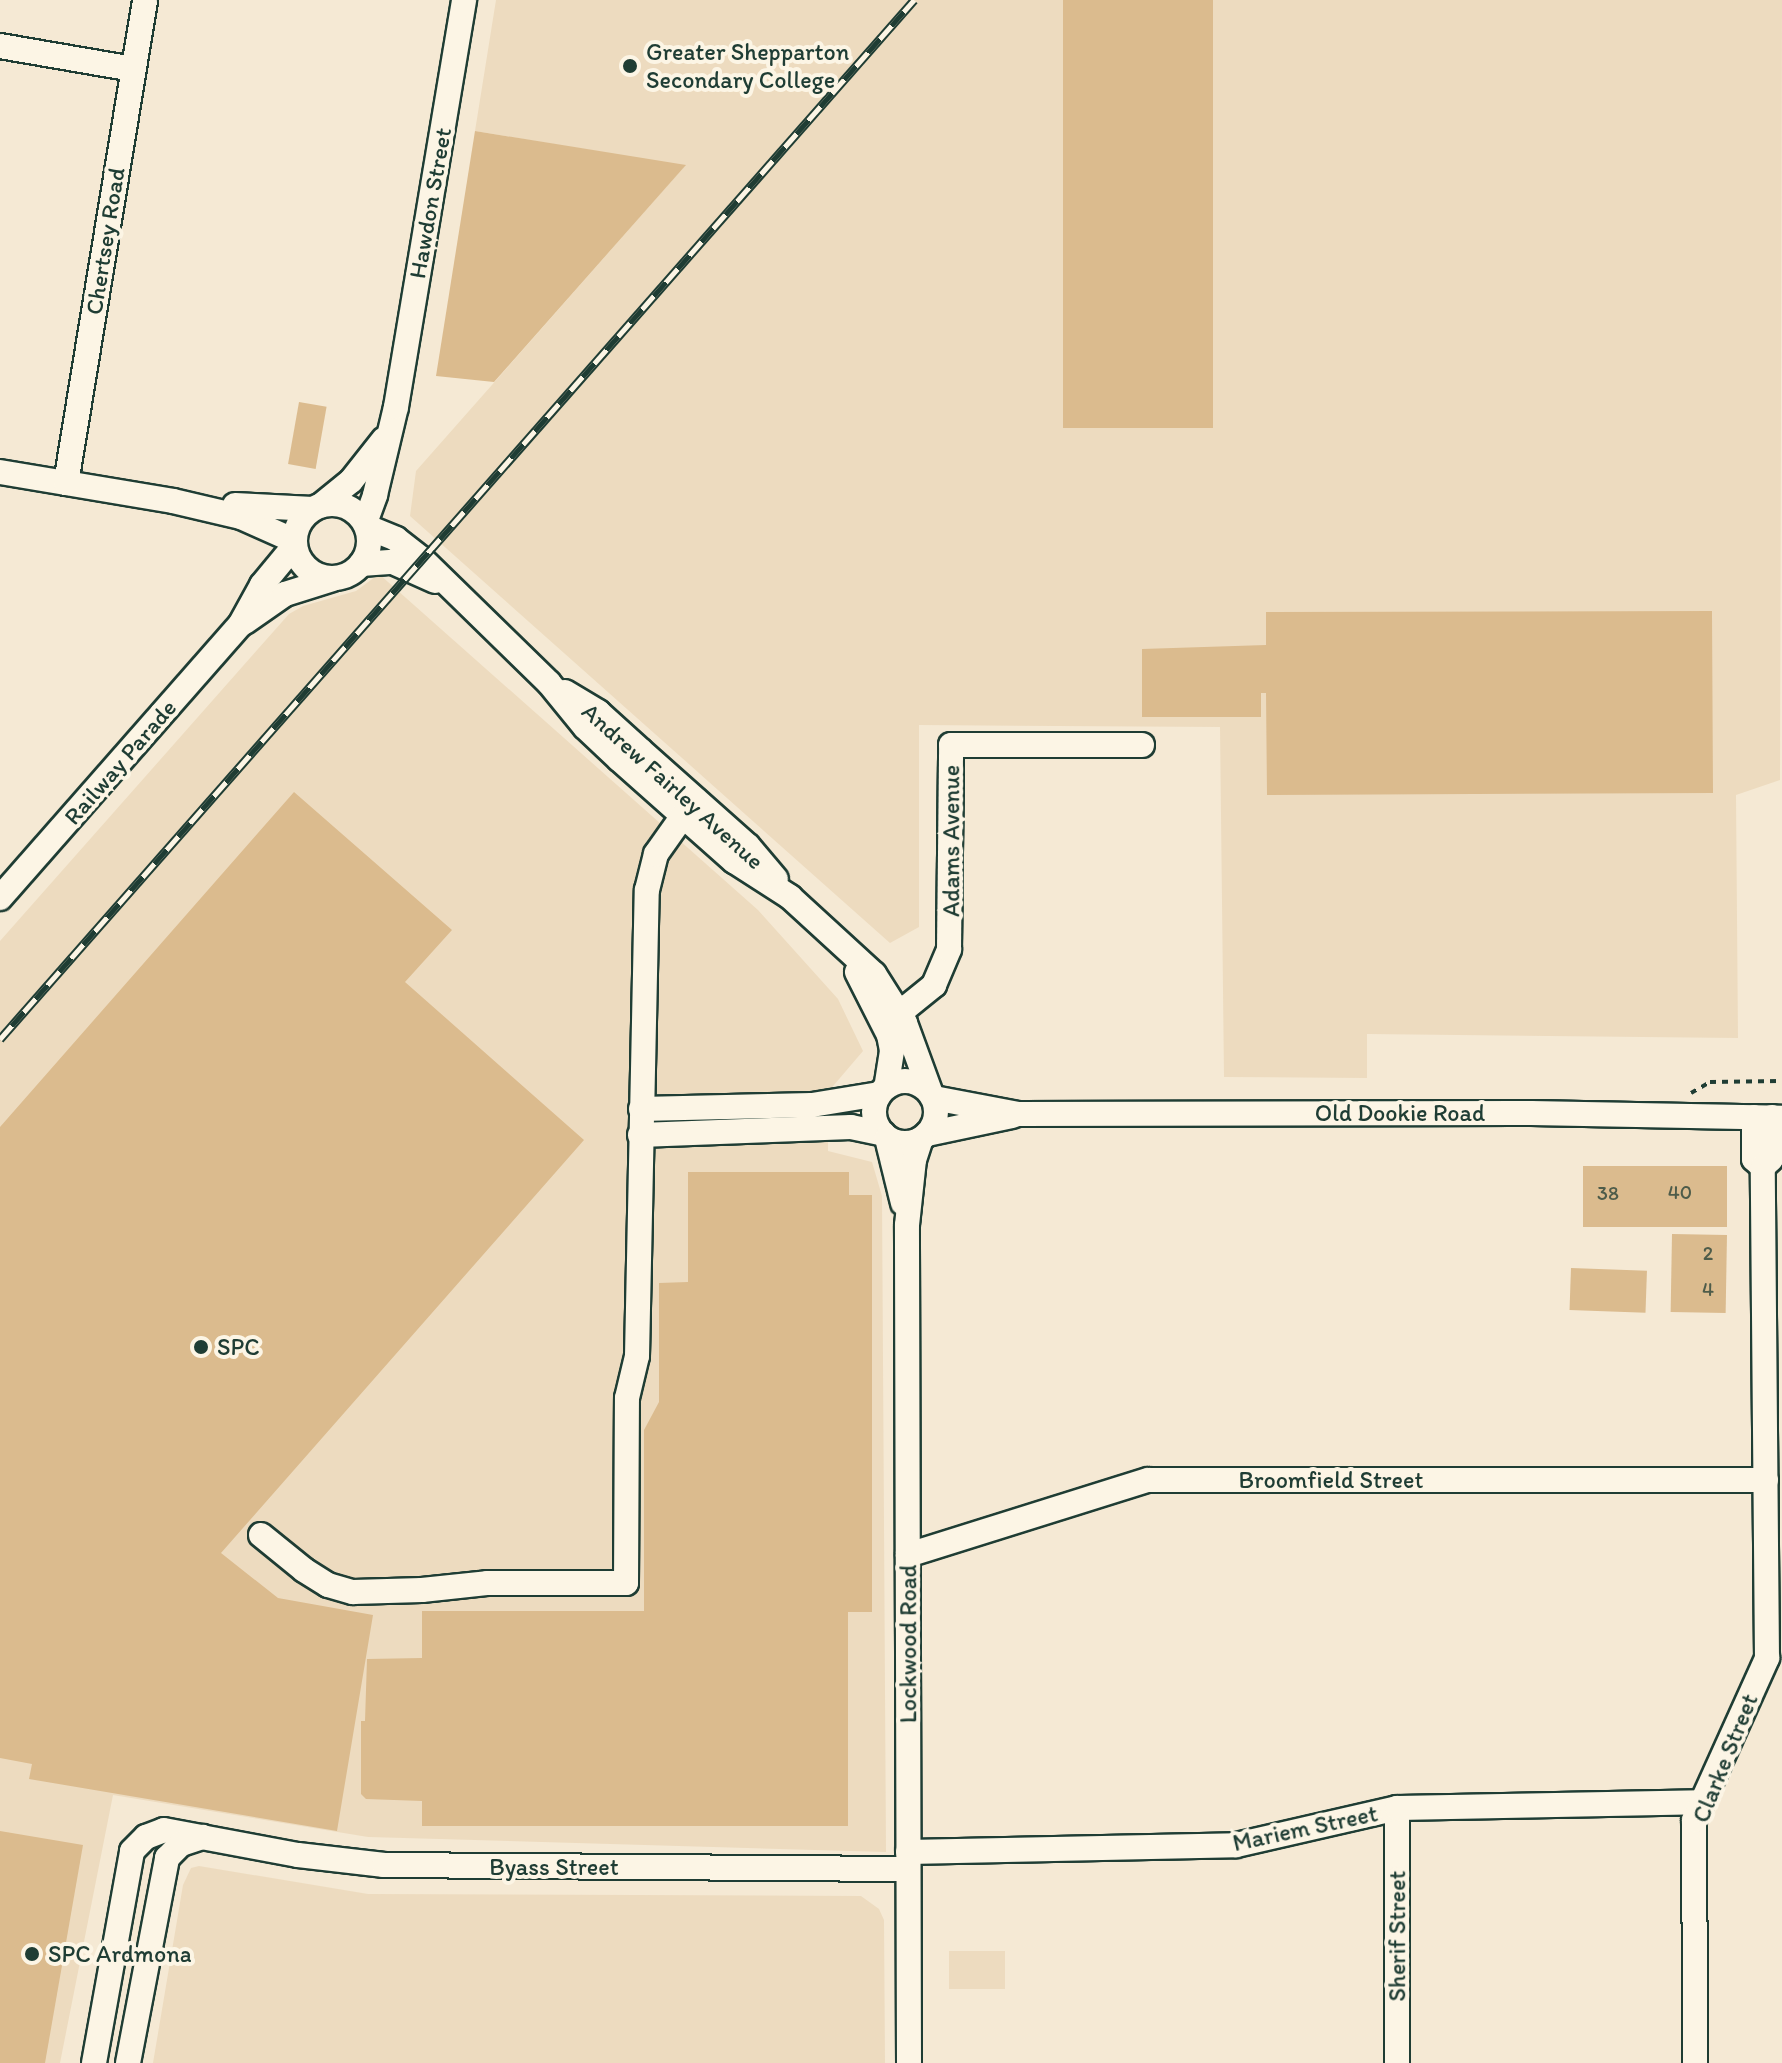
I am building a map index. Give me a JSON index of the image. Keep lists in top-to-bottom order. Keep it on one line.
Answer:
{"streets":{"street":["Hawdon Street","Chertsey Road","Railway Parade","Andrew Fairley Avenue","Adams Avenue","Old Dookie Road","Broomfield Street","Lockwood Road","Clarke Street","Mariem Street","Byass Street","Sherif Street"]},"crossings":[["Hawdon Street","Railway Parade"],["Hawdon Street","Andrew Fairley Avenue"],["Railway Parade","Andrew Fairley Avenue"],["Andrew Fairley Avenue","Adams Avenue"],["Andrew Fairley Avenue","Old Dookie Road"],["Andrew Fairley Avenue","Lockwood Road"],["Old Dookie Road","Lockwood Road"],["Old Dookie Road","Clarke Street"],["Broomfield Street","Lockwood Road"],["Broomfield Street","Clarke Street"],["Lockwood Road","Mariem Street"],["Lockwood Road","Byass Street"],["Clarke Street","Mariem Street"],["Mariem Street","Byass Street"],["Mariem Street","Sherif Street"]],"places":["Greater Shepparton Secondary College","SPC","SPC Ardmona"],"house_numbers":["40","38","2","4"]}
